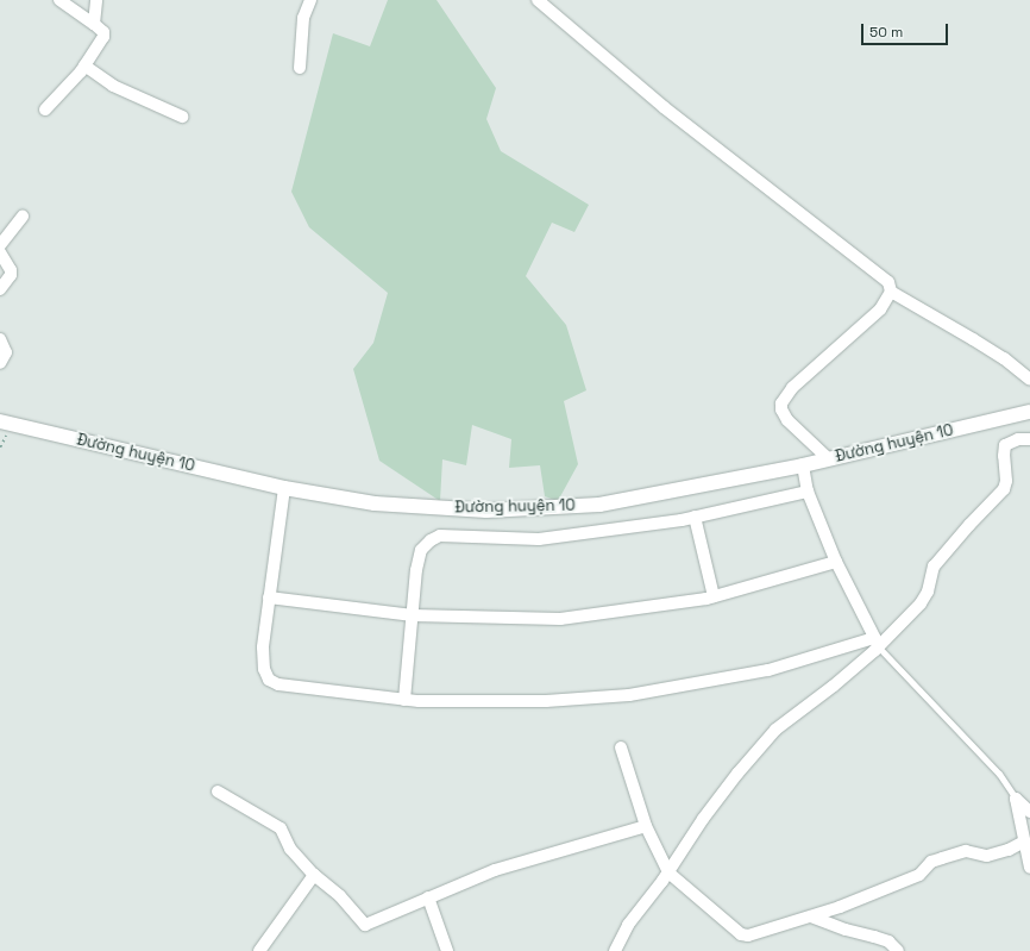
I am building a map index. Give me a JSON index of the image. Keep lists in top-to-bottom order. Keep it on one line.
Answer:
{"streets":{"street":["Đường huyện 10"]},"scale_bar":"50 m"}
